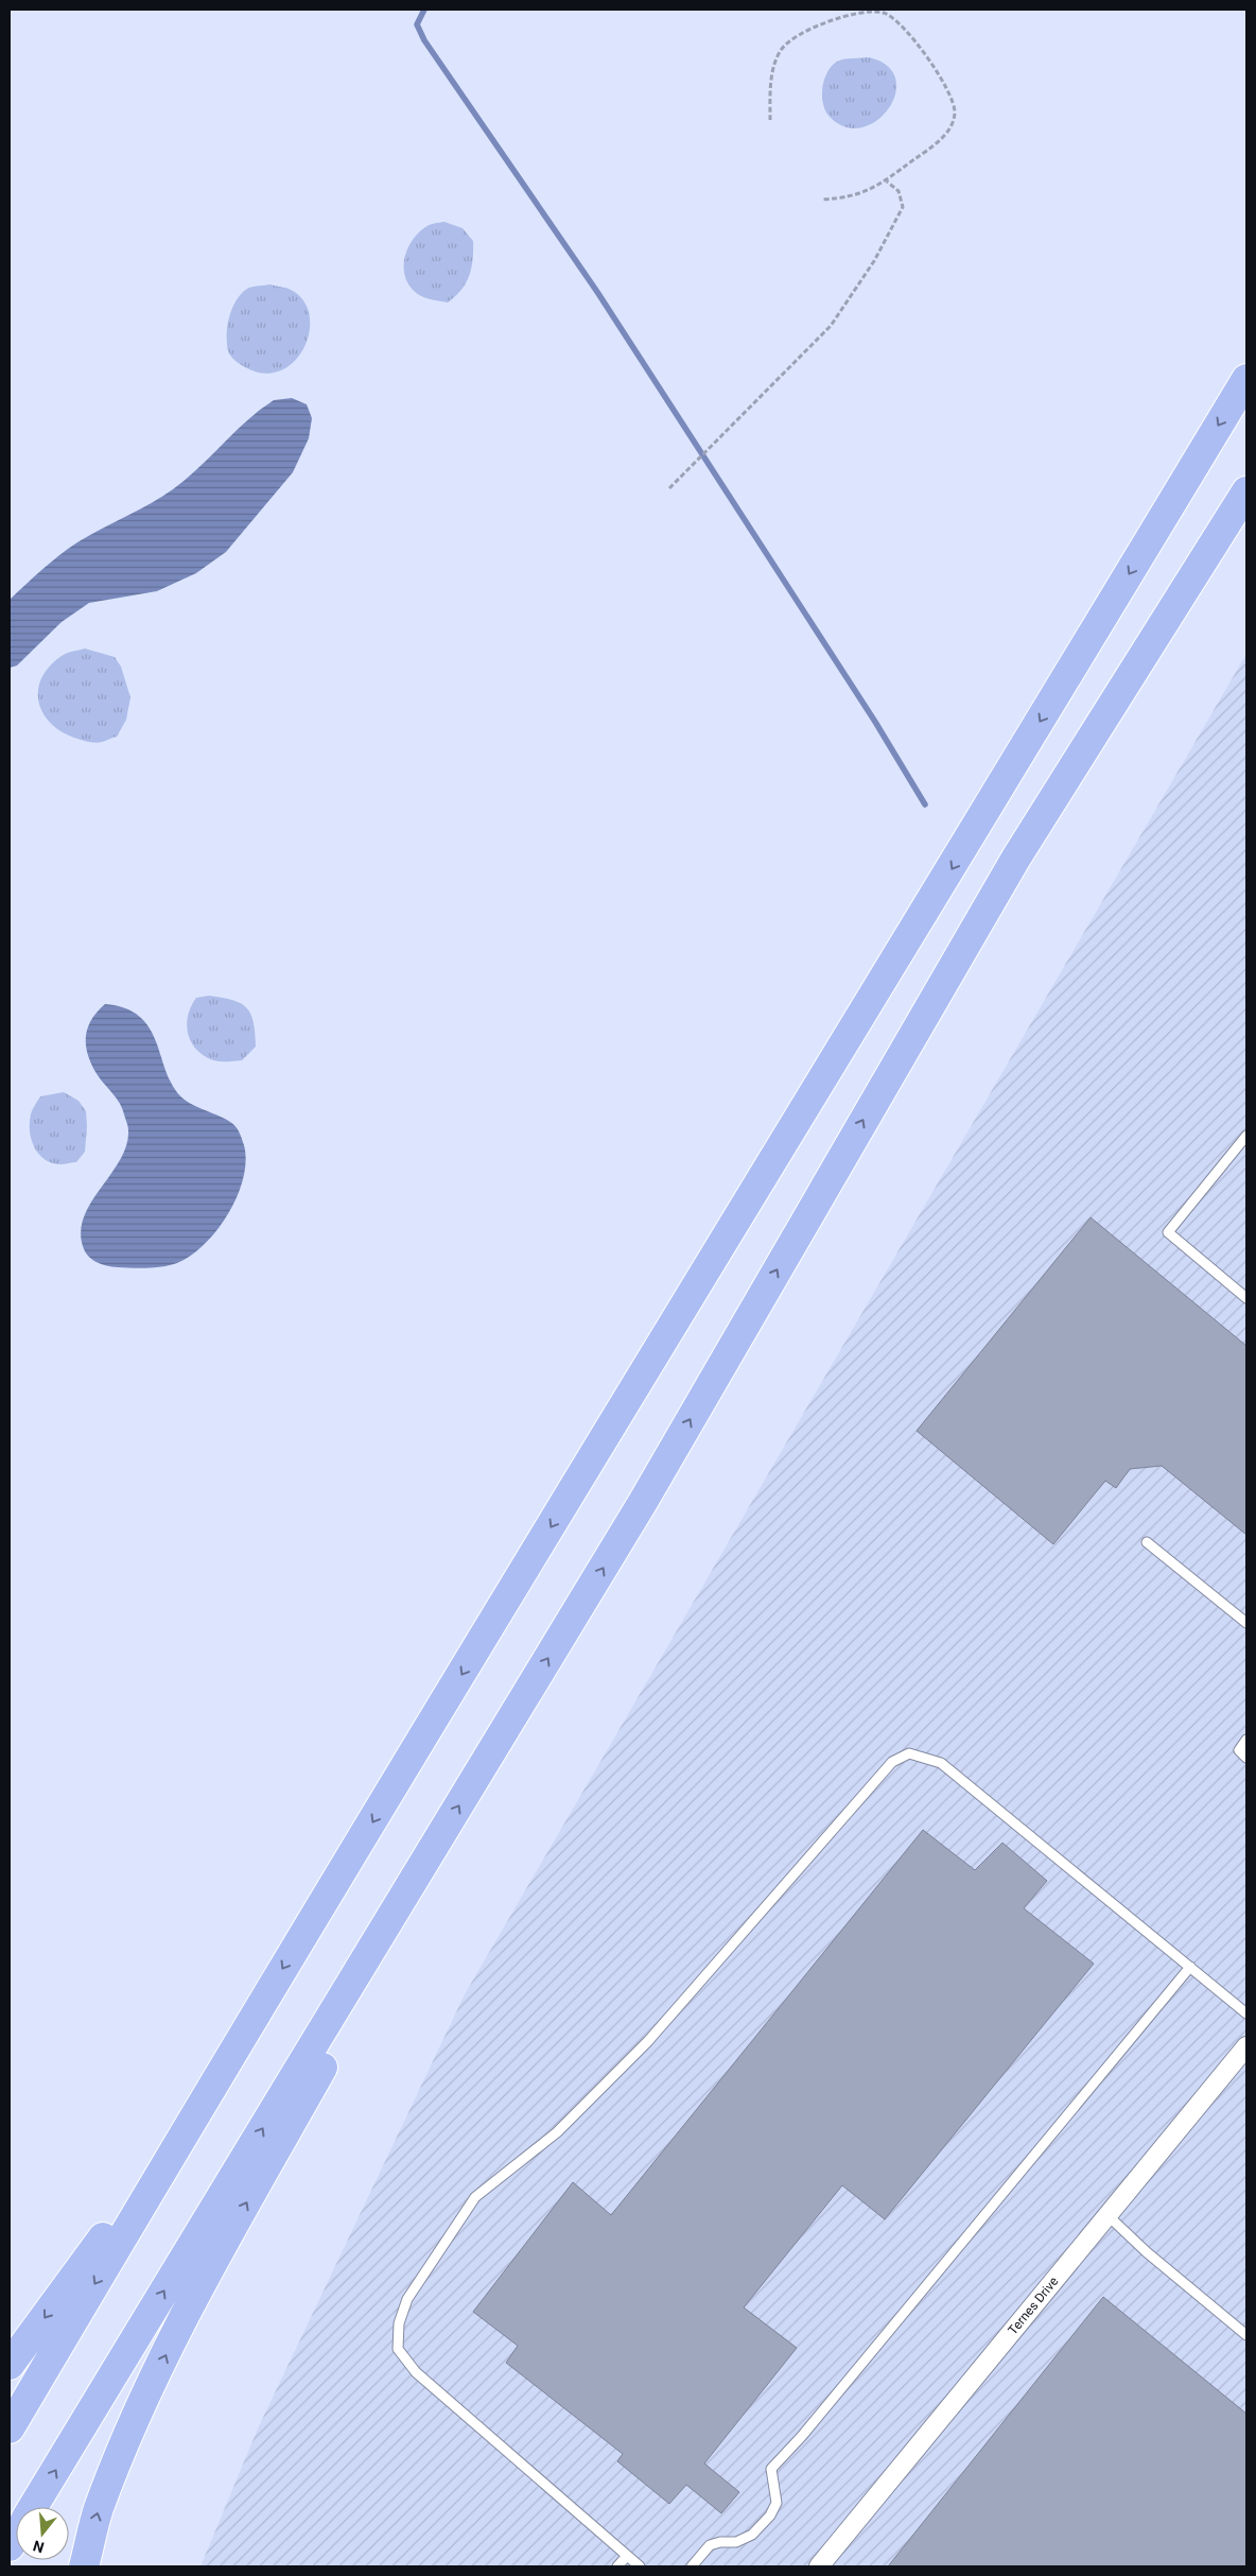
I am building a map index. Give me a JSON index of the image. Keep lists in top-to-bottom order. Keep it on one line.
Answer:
{"streets":{"street":["Ternes Drive"]},"north":"bottom"}
